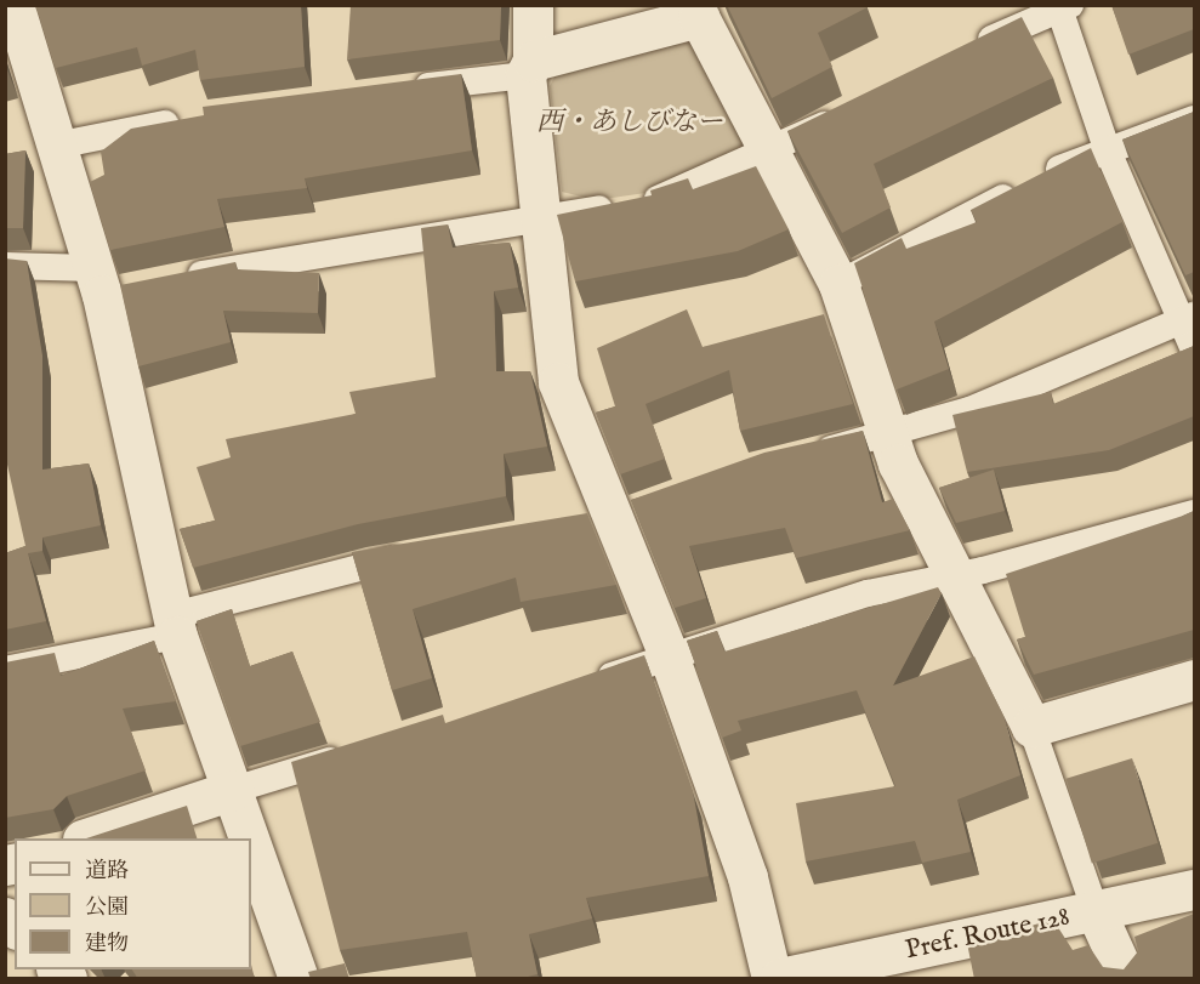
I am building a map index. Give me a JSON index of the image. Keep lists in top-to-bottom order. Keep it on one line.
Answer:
{"streets":{"street":["Pref. Route 128"]},"parks":["西・あしびなー"],"legend":["道路","公園","建物"]}
